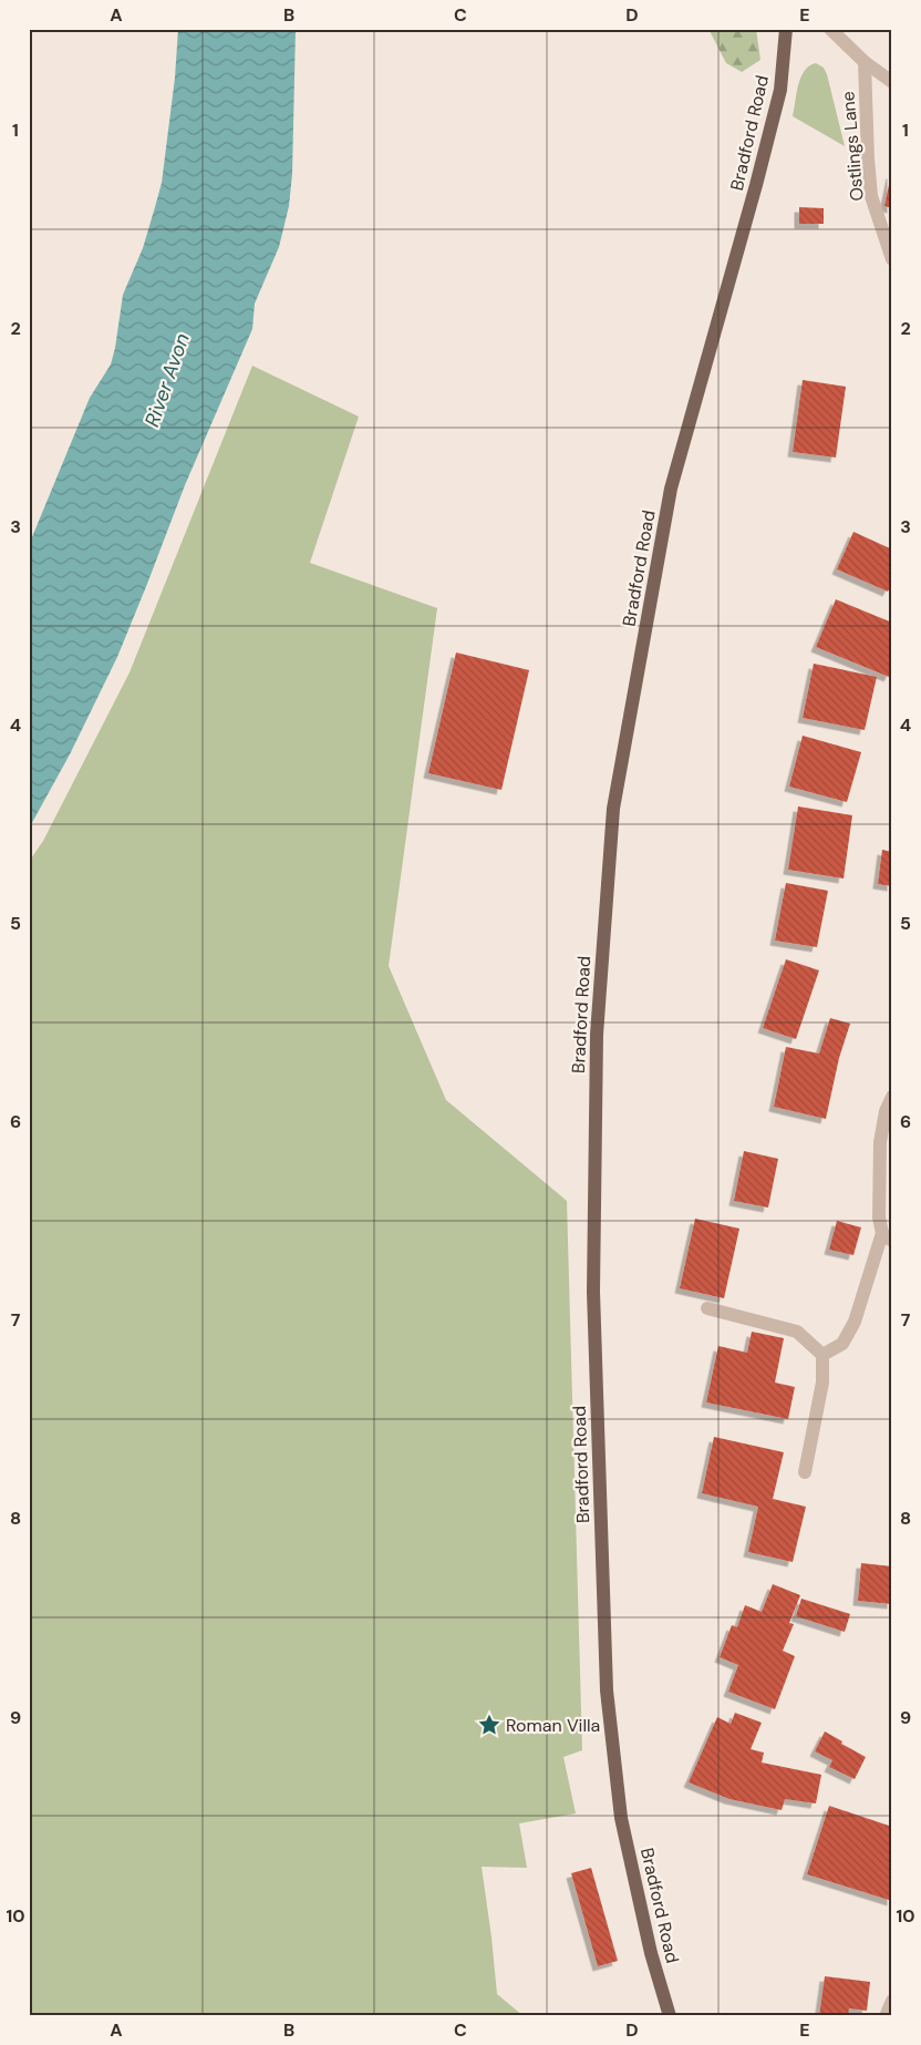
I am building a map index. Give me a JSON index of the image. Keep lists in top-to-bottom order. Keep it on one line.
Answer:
{"streets":{"main road":["Bradford Road"],"street":["Ostlings Lane"]},"water":["River Avon"],"places":{"place":["Roman Villa"]},"grid":{"columns":["A","B","C","D","E"],"rows":["1","2","3","4","5","6","7","8","9","10"]}}
